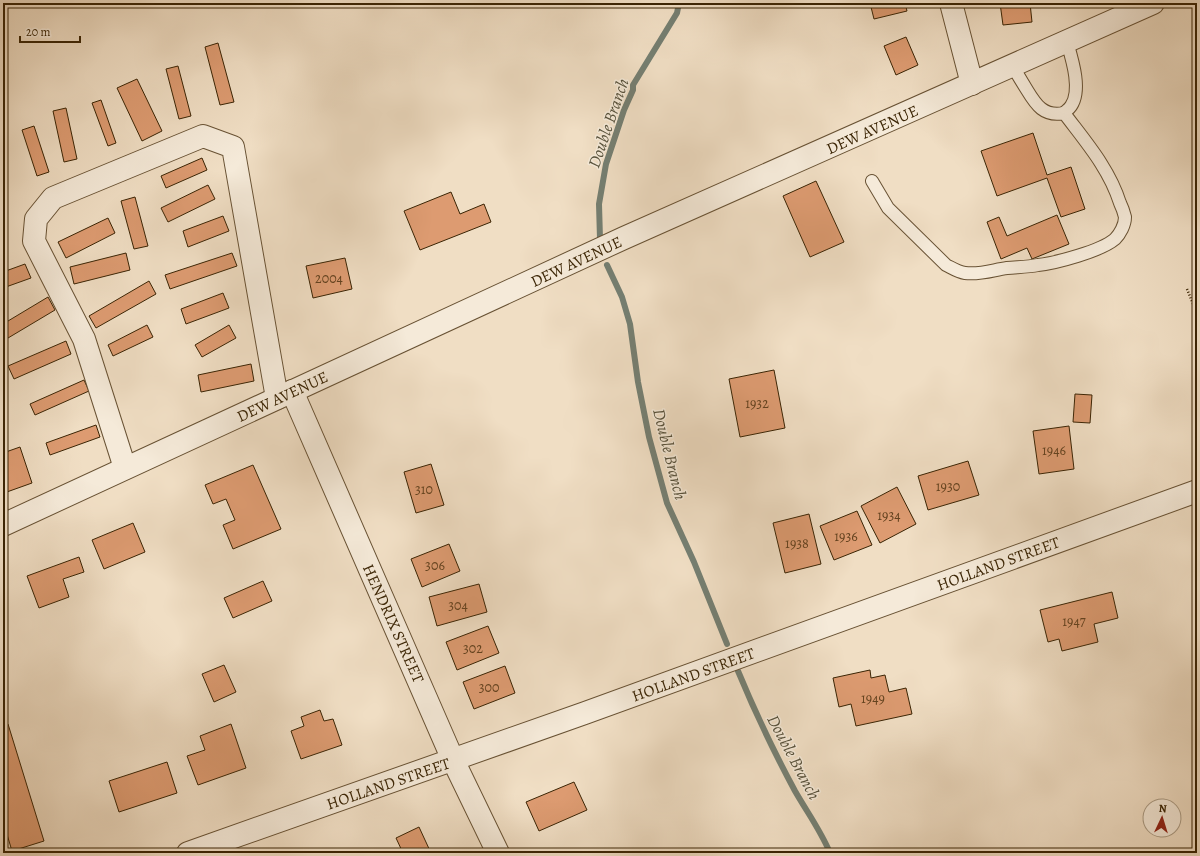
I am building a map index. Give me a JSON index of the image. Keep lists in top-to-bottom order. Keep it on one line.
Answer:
{"streets":{"street":["DEW AVENUE","HOLLAND STREET","HENDRIX STREET"]},"crossings":[["DEW AVENUE","HENDRIX STREET"],["HOLLAND STREET","HENDRIX STREET"]],"water":["Double Branch"],"house_numbers":["2004","1932","1946","1930","310","1934","1936","1938","306","304","1947","302","300","1949"],"scale_bar":"20 m","north":"top"}
